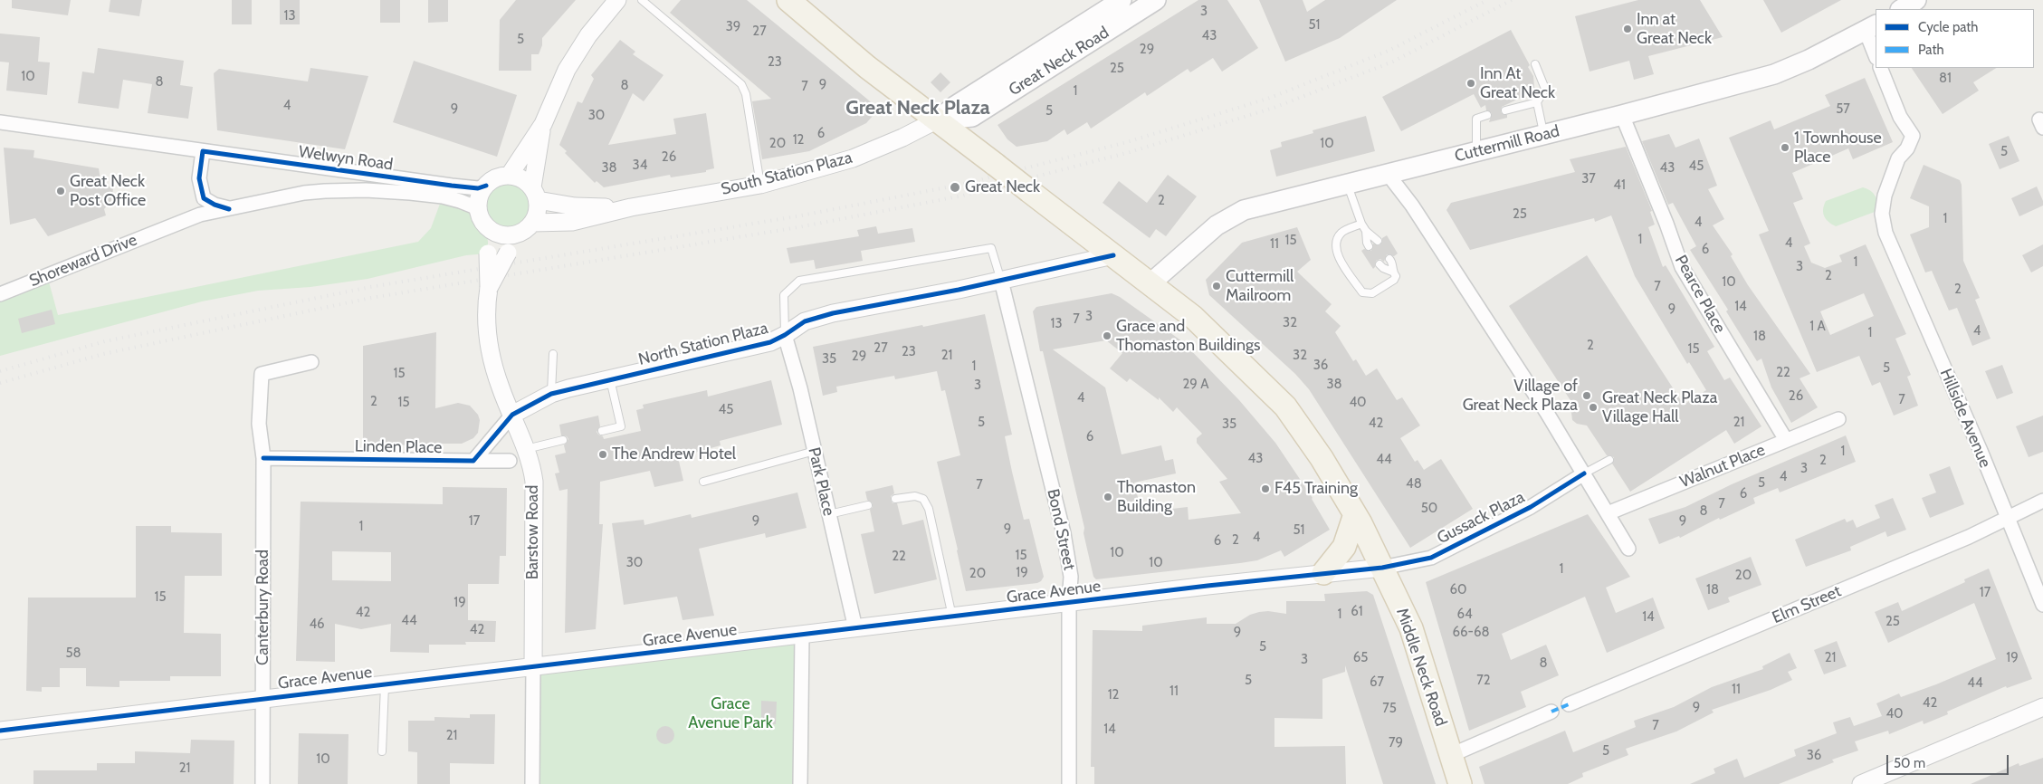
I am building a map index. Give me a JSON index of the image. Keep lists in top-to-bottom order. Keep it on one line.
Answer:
{"streets":{"main road":["Great Neck Road","Cuttermill Road","Middle Neck Road"],"street":["Welwyn Road","South Station Plaza","Shoreward Drive","Pearce Place","North Station Plaza","Hillside Avenue","Linden Place","Walnut Place","Park Place","Gussack Plaza","Bond Street","Barstow Road","Grace Avenue","Elm Street","Canterbury Road"]},"crossings":[["Great Neck Road","South Station Plaza"],["Great Neck Road","Middle Neck Road"],["Cuttermill Road","Pearce Place"],["Cuttermill Road","Middle Neck Road"],["Welwyn Road","South Station Plaza"],["Welwyn Road","Shoreward Drive"],["Welwyn Road","Barstow Road"],["South Station Plaza","Barstow Road"],["South Station Plaza","Middle Neck Road"],["Pearce Place","Walnut Place"],["North Station Plaza","Park Place"],["North Station Plaza","Bond Street"],["North Station Plaza","Barstow Road"],["North Station Plaza","Middle Neck Road"],["Hillside Avenue","Elm Street"],["Linden Place","Canterbury Road"],["Park Place","Grace Avenue"],["Gussack Plaza","Grace Avenue"],["Gussack Plaza","Middle Neck Road"],["Bond Street","Grace Avenue"],["Barstow Road","Grace Avenue"],["Grace Avenue","Canterbury Road"],["Grace Avenue","Middle Neck Road"]],"districts":["Great Neck Plaza"],"parks":["Grace Avenue Park"],"places":["Inn at Great Neck","Inn At Great Neck","1 Townhouse Place","Great Neck","Great Neck Post Office","Cuttermill Mailroom","Grace and Thomaston Buildings","Village of Great Neck Plaza","Great Neck Plaza Village Hall","The Andrew Hotel","F45 Training","Thomaston Building"],"house_numbers":["3","13","51","39","27","43","5","29","23","25","10","81","8","9","8","7","1","4","9","57","5","30","6","12","20","10","5","26","34","45","38","43","37","41","2","25","1","4","1","15","4","11","6","1","3","2","10","7","2","14","9","3","7","32","13","1 A","4","1","18","2","27","15","23","21","32","29","35","36","1","5","22","15","29 A","38","3","26","4","7","2","15","40","45","5","21","42","35","6","1","43","44","2","3","4","5","48","7","6","7","50","8","17","9","9","1","9","51","4","2","6","10","15","22","30","10","1","19","20","20","60","18","17","15","19","61","42","1","64","14","44","25","46","42","9","66-68","5","58","65","21","19","3","8","5","72","67","44","11","11","12","42","9","75","40","7","14","21","79","5","36","10","21"],"legend":["Cycle path","Path"],"scale_bar":"50 m"}
